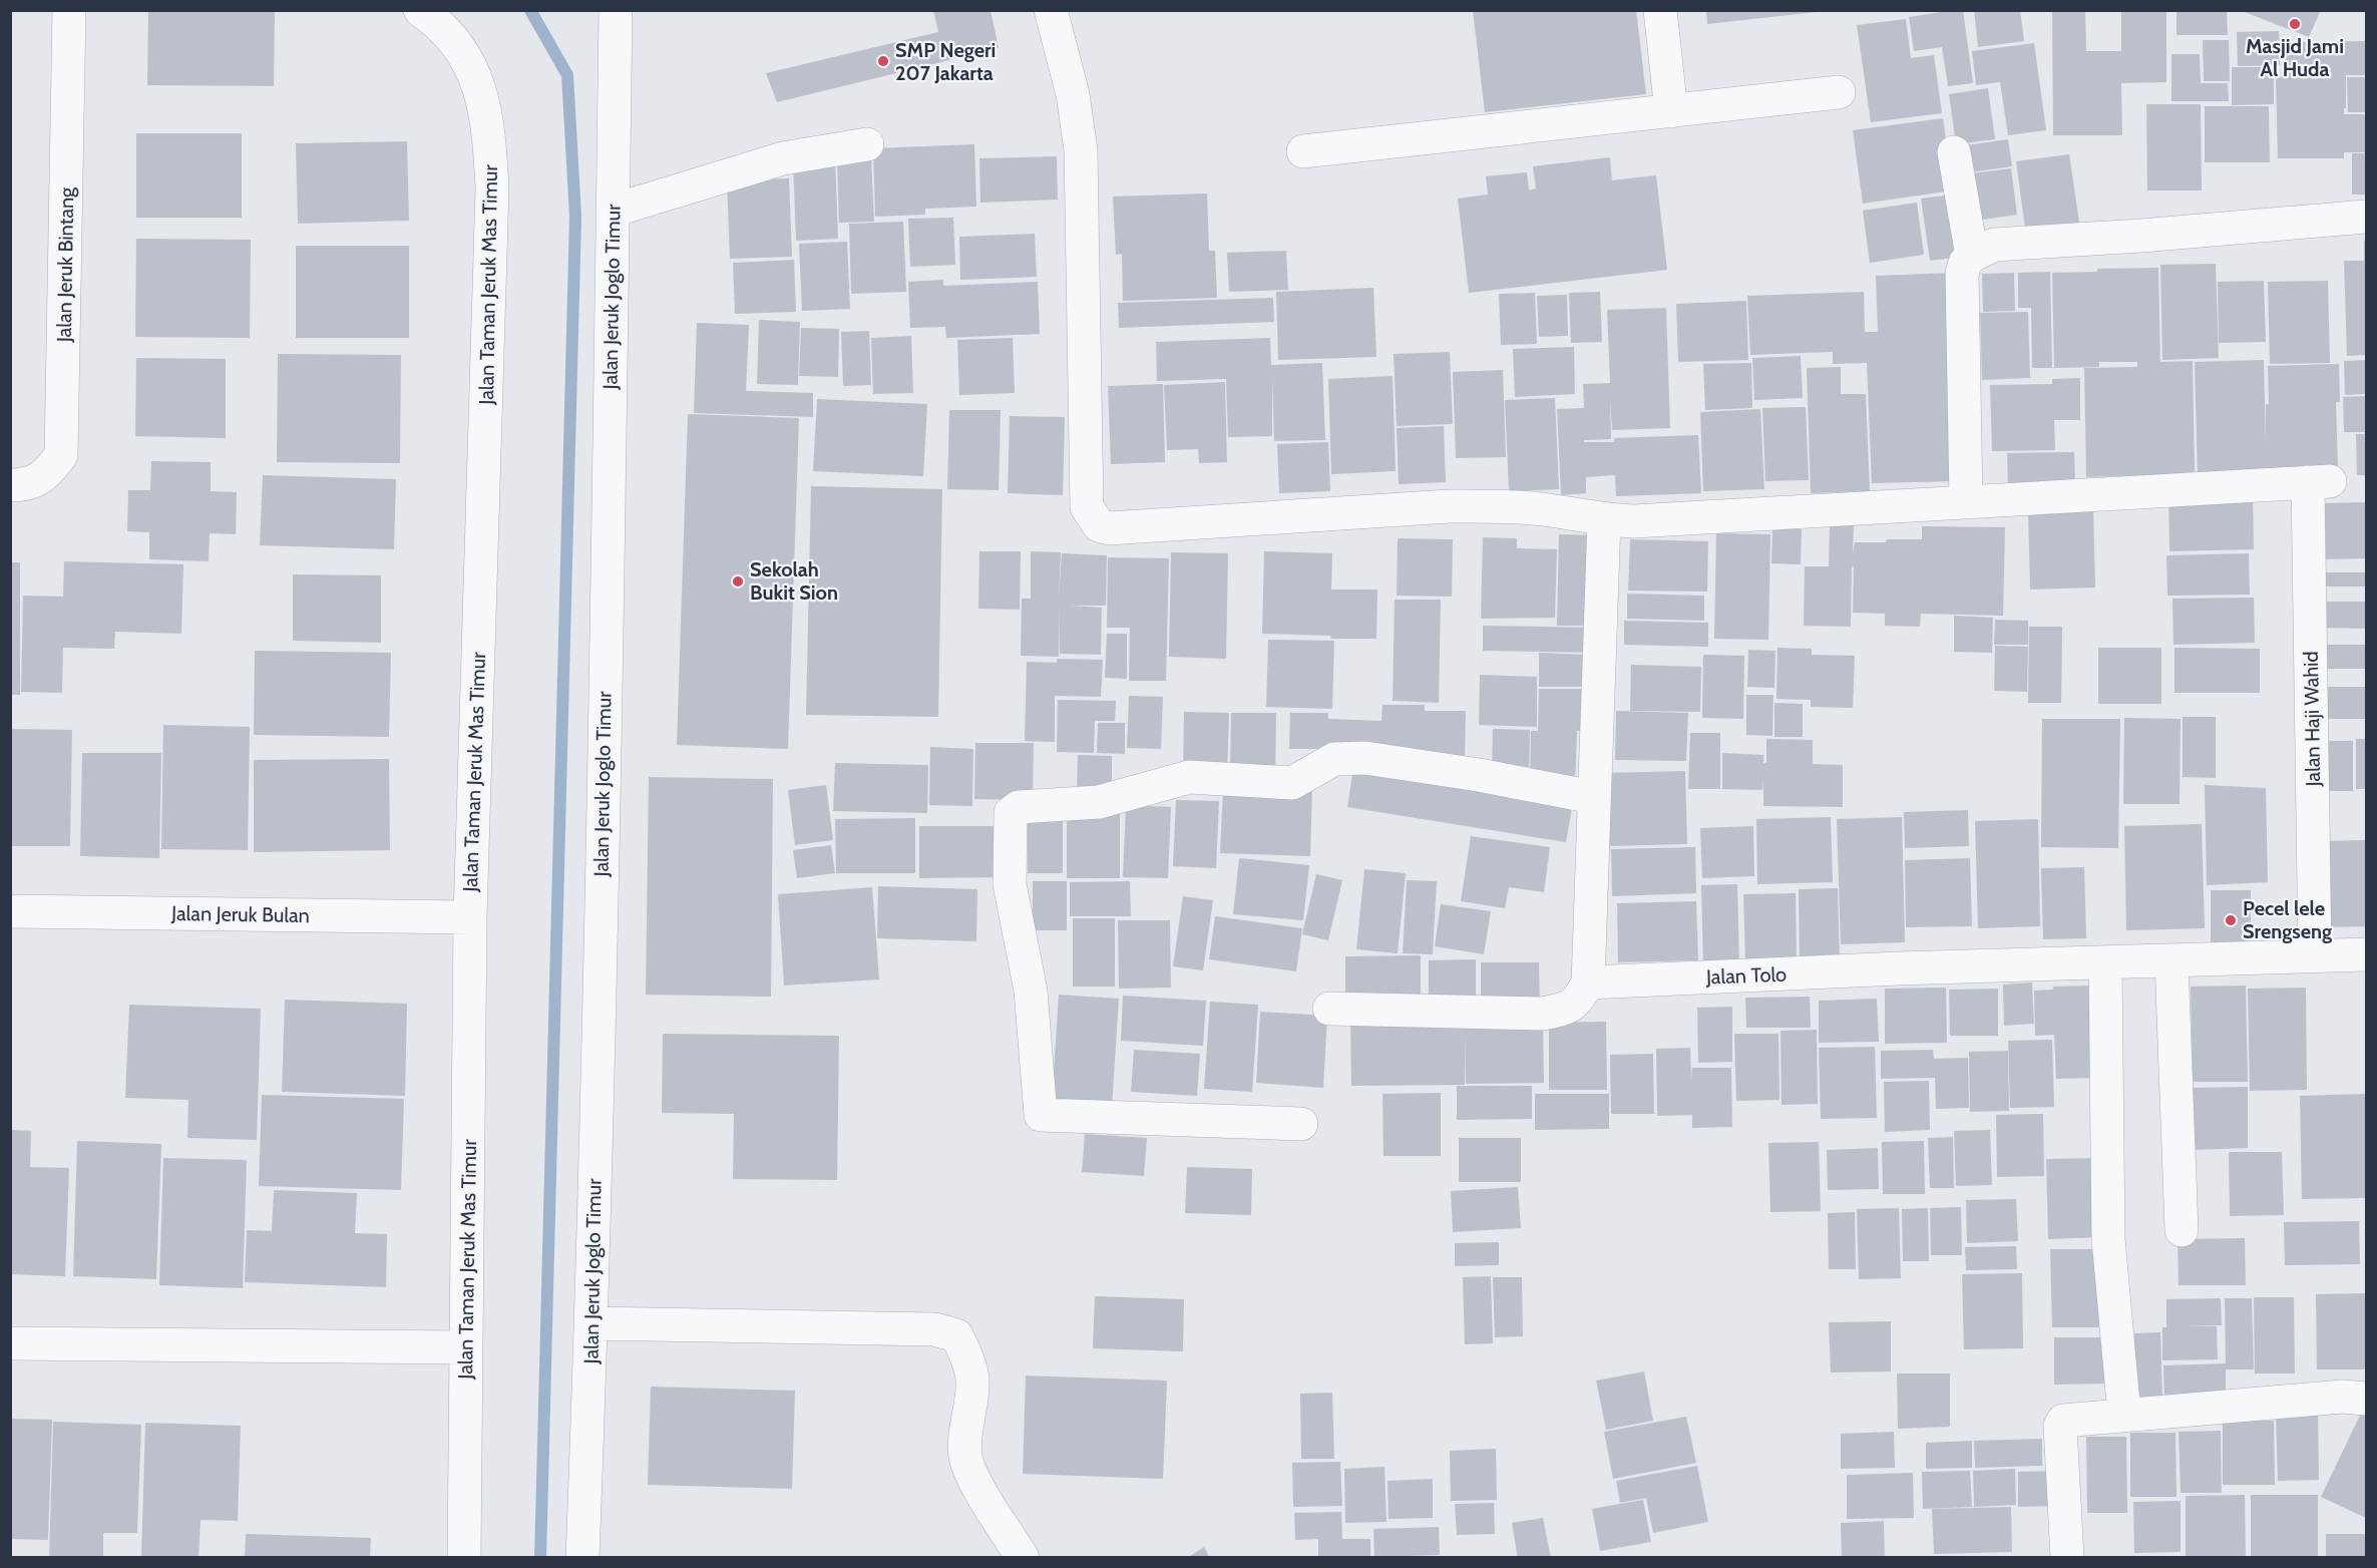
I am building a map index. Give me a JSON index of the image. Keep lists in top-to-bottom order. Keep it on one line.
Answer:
{"streets":{"street":["Jalan Jeruk Bintang","Jalan Taman Jeruk Mas Timur","Jalan Jeruk Joglo Timur","Jalan Haji Wahid","Jalan Jeruk Bulan","Jalan Tolo"]},"crossings":[["Jalan Taman Jeruk Mas Timur","Jalan Jeruk Bulan"],["Jalan Haji Wahid","Jalan Tolo"]],"places":["Masjid Jami Al Huda","SMP Negeri 207 Jakarta","Sekolah Bukit Sion","Pecel lele Srengseng"]}
